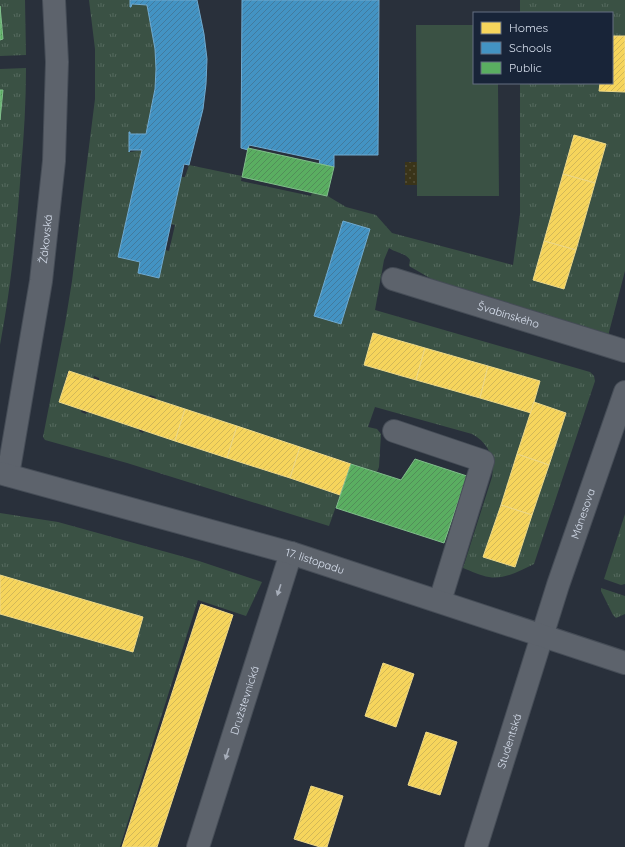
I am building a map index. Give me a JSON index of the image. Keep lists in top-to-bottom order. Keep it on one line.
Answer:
{"streets":{"street":["Žákovská","Švabinského","Mánesova","17. listopadu","Družstevnická","Studentská"]},"crossings":[["Žákovská","17. listopadu"],["Mánesova","17. listopadu"],["Mánesova","Studentská"],["17. listopadu","Družstevnická"],["17. listopadu","Studentská"]],"one_way":["Družstevnická"],"legend":["Homes","Schools","Public"]}
